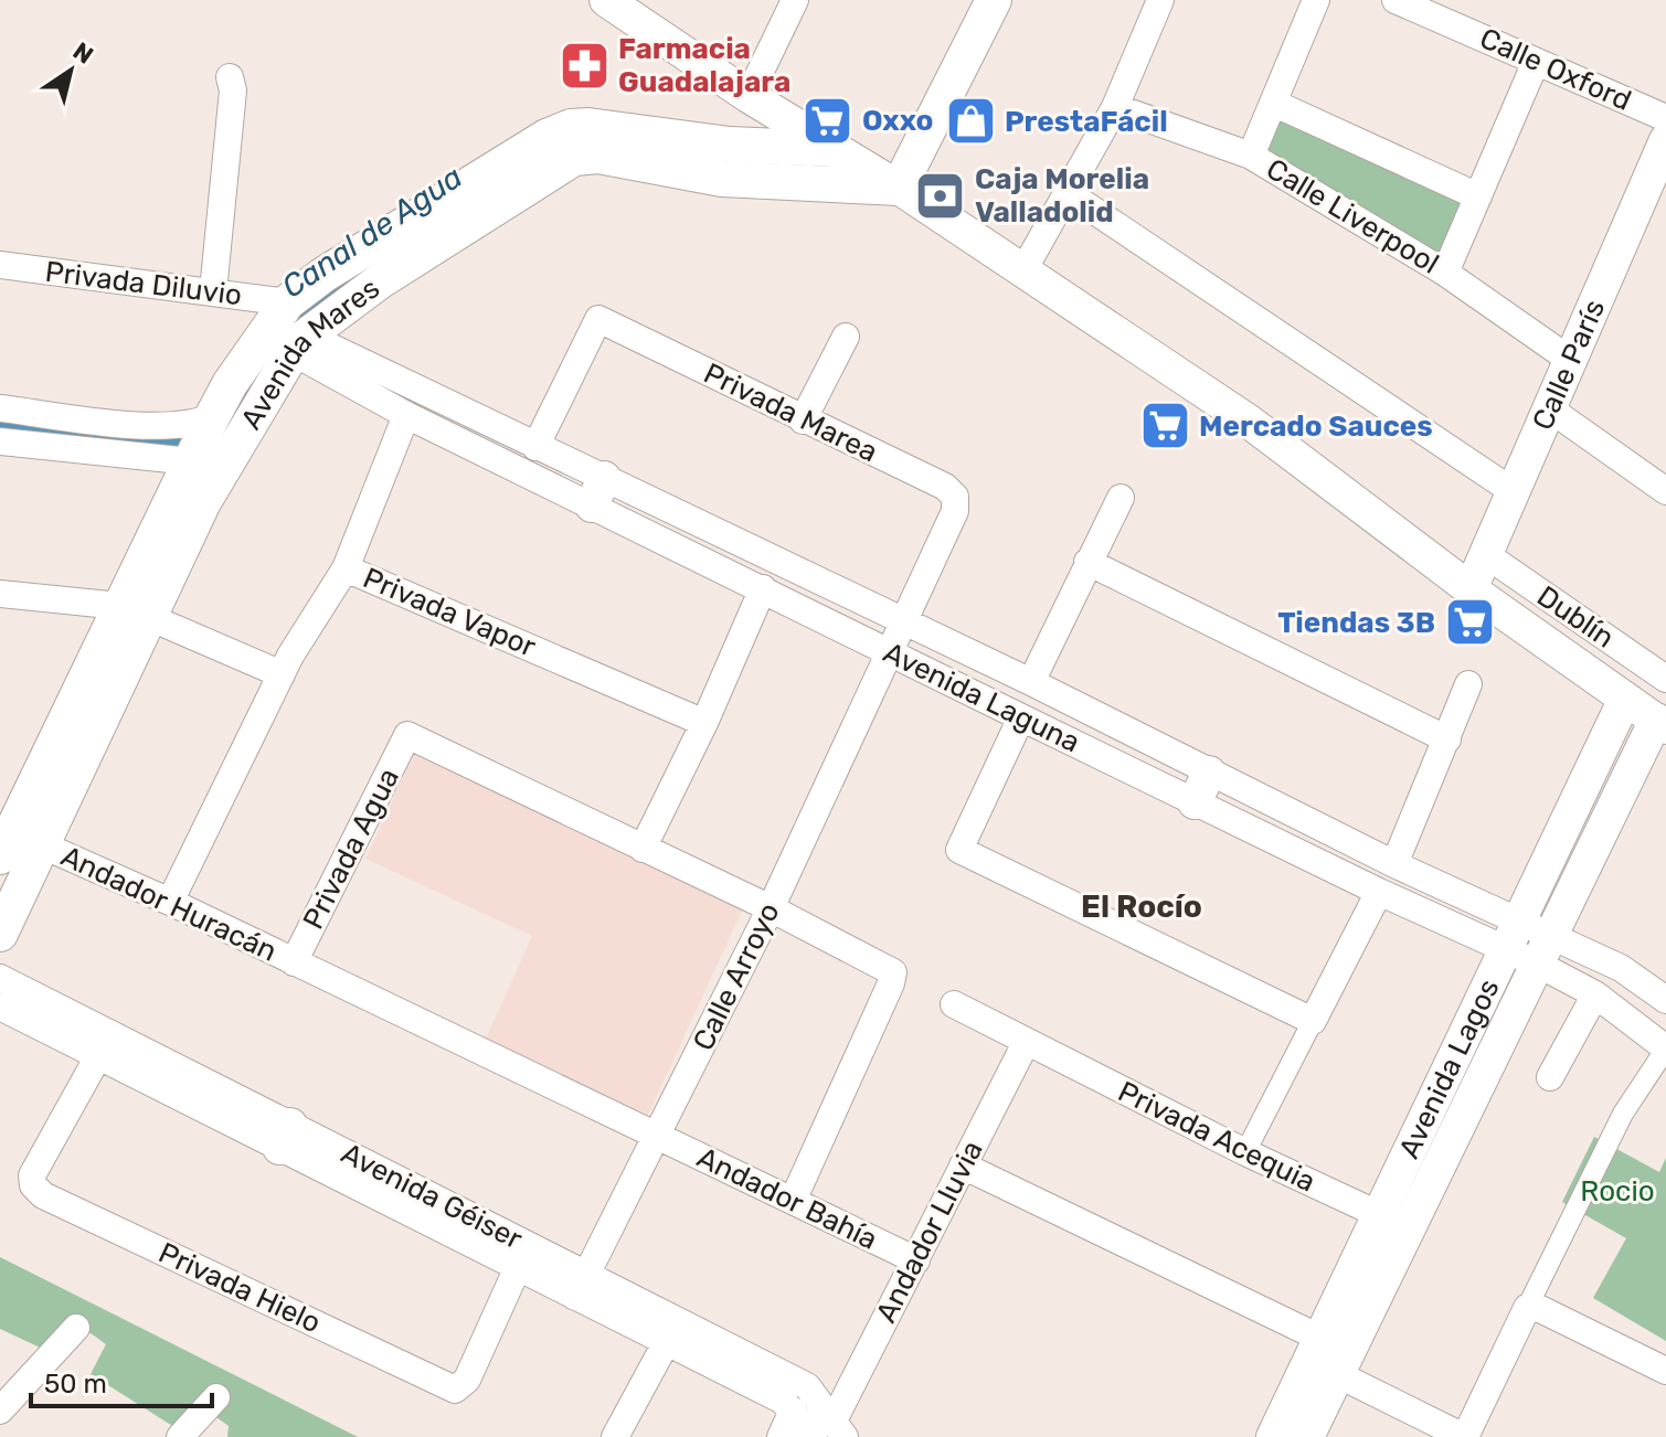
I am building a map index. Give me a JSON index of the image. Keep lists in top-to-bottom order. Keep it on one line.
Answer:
{"streets":{"main road":["Avenida Mares"],"street":["Calle Oxford","Calle Liverpool","Privada Diluvio","Calle París","Privada Marea","Privada Vapor","Dublín","Avenida Laguna","Privada Agua","Andador Huracán","Calle Arroyo","Avenida Lagos","Privada Acequia","Avenida Géiser","Andador Bahía","Andador Lluvia","Privada Hielo"]},"crossings":[["Calle Liverpool","Calle París"],["Privada Diluvio","Avenida Mares"],["Avenida Mares","Avenida Laguna"],["Avenida Mares","Andador Huracán"],["Calle París","Dublín"],["Privada Marea","Avenida Laguna"],["Privada Marea","Calle Arroyo"],["Privada Vapor","Avenida Laguna"],["Avenida Laguna","Calle Arroyo"],["Avenida Laguna","Avenida Lagos"],["Privada Agua","Andador Huracán"],["Privada Agua","Calle Arroyo"],["Privada Agua","Andador Bahía"],["Calle Arroyo","Avenida Géiser"],["Calle Arroyo","Andador Bahía"],["Avenida Lagos","Privada Acequia"],["Privada Acequia","Andador Lluvia"],["Avenida Géiser","Andador Lluvia"],["Avenida Géiser","Privada Hielo"],["Andador Bahía","Andador Lluvia"]],"districts":["El Rocío"],"water":["Canal de Agua"],"parks":["Rocio"],"places":{"pharmacy":["Farmacia Guadalajara"],"supermarket":["Oxxo","Mercado Sauces","Tiendas 3B"],"shop":["PrestaFácil"],"bank":["Caja Morelia Valladolid"]},"scale_bar":"50 m","north":"top right"}
